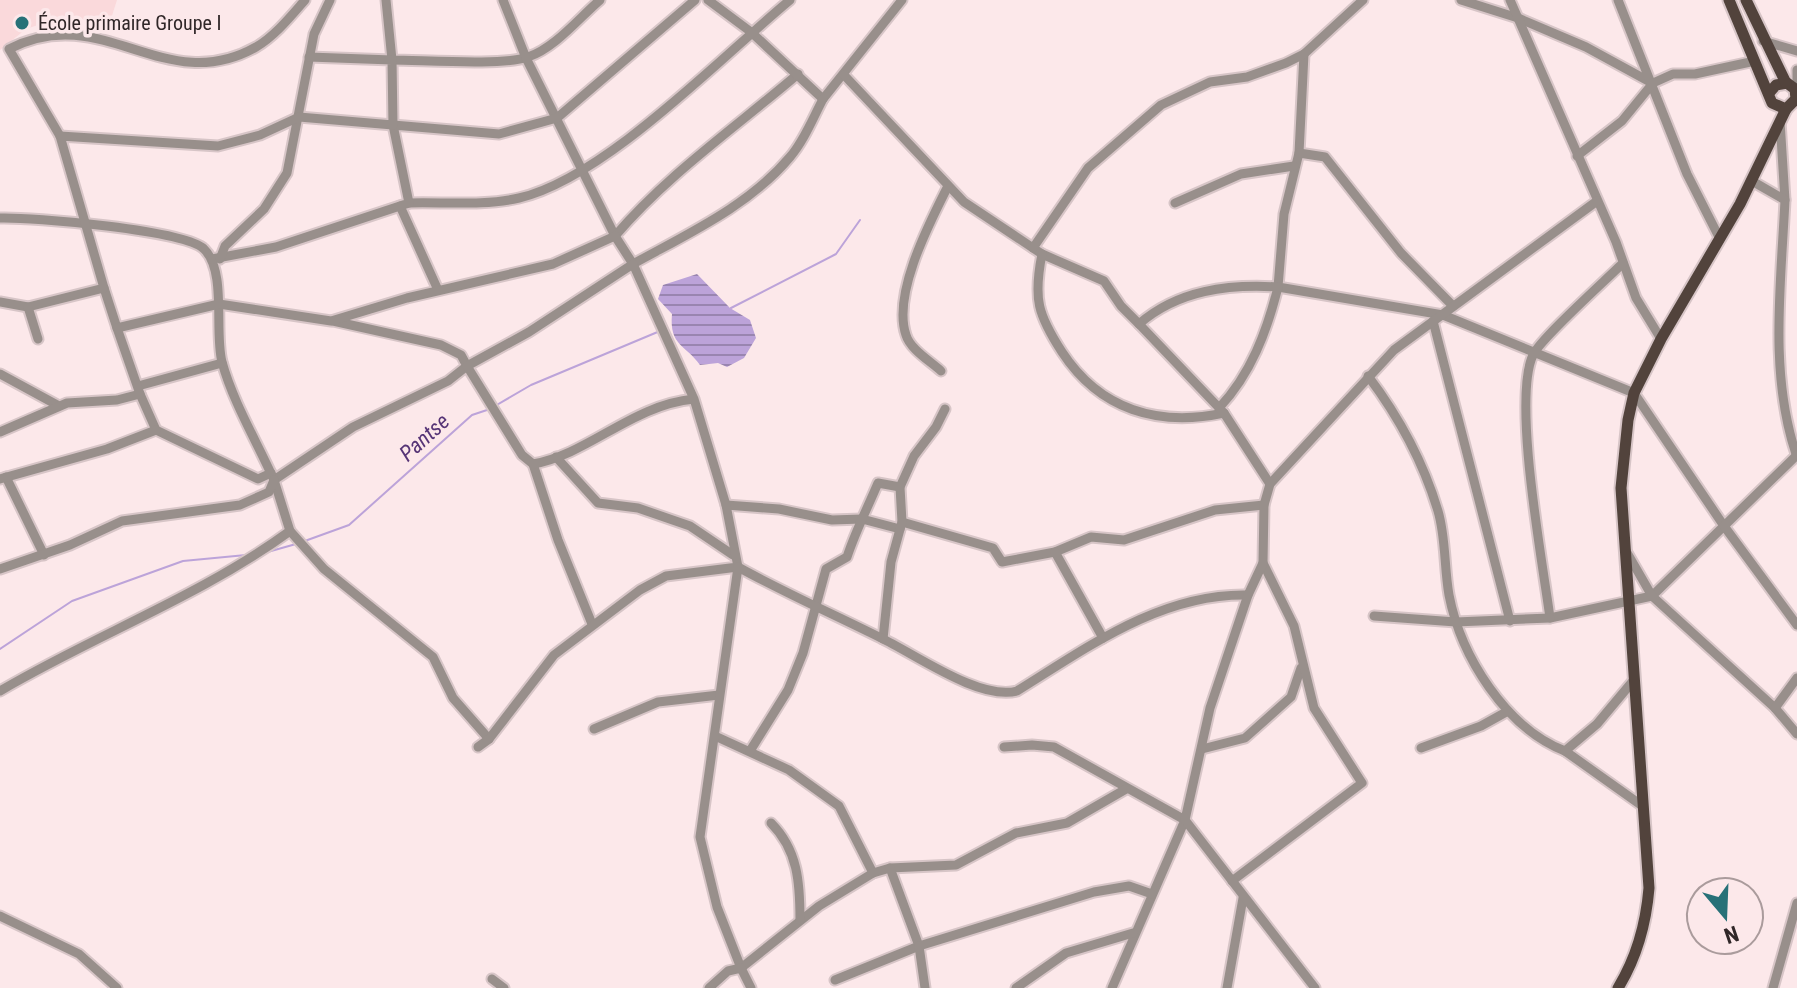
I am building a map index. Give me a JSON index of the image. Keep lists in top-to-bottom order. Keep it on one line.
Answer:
{"water":["Pantse"],"places":["École primaire Groupe I"],"north":"bottom"}
